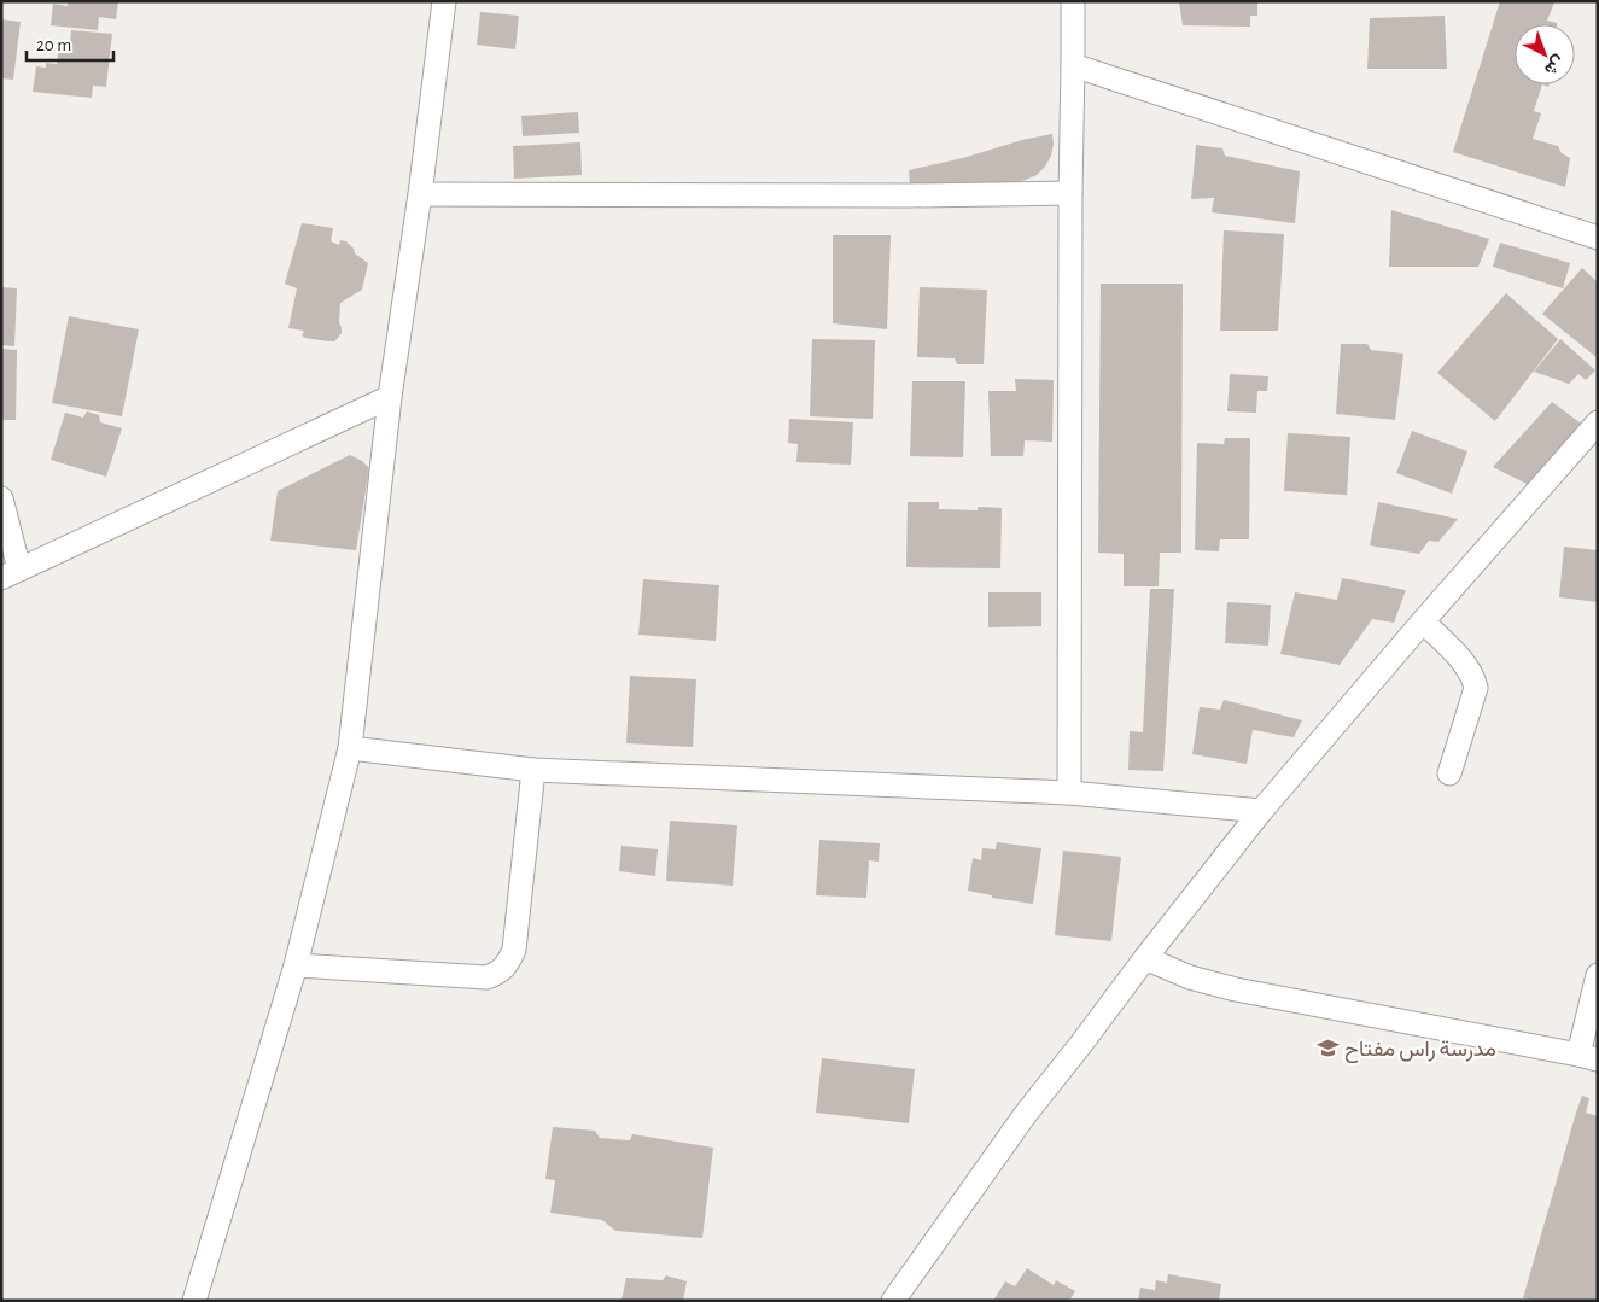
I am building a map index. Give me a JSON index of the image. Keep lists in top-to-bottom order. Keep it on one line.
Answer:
{"places":{"school or university":["مدرسة راس مفتاح"]},"scale_bar":"20 m","north":"bottom right"}
